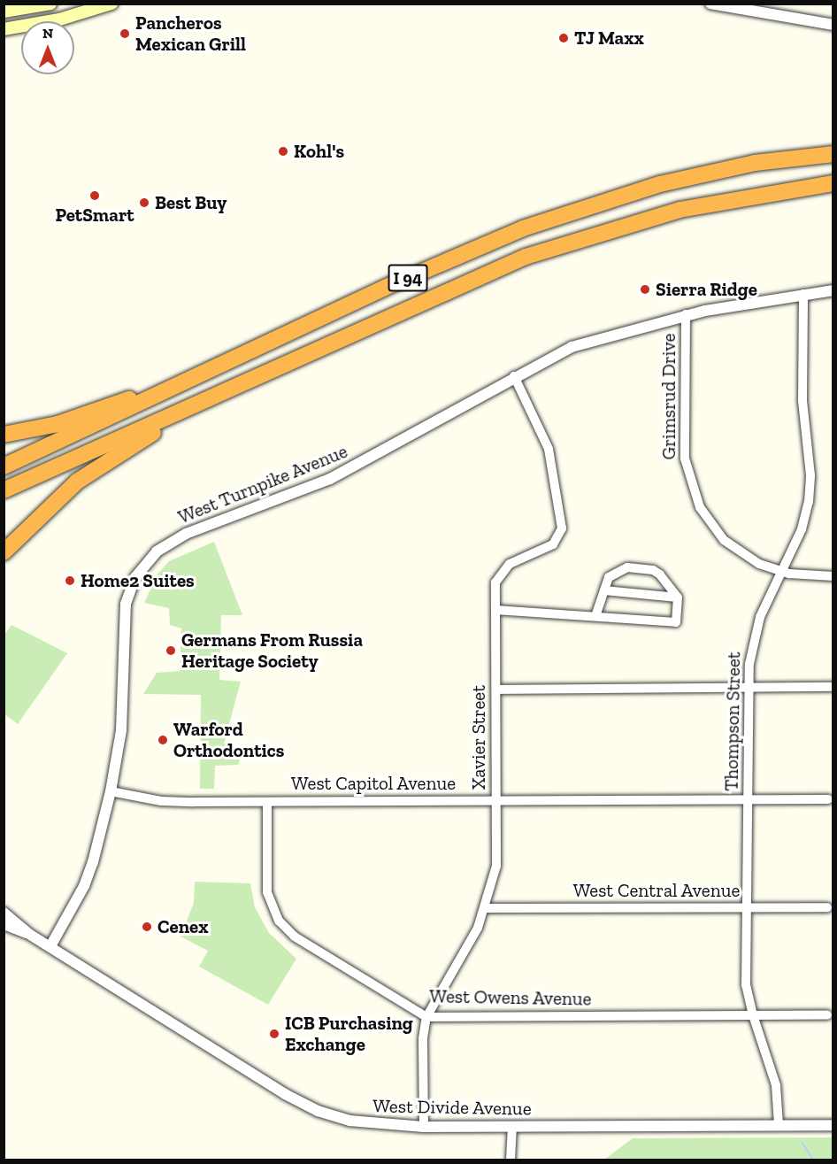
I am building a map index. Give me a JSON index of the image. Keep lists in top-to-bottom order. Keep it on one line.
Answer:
{"streets":{"highway":["I 94"],"street":["Grimsrud Drive","West Turnpike Avenue","Thompson Street","Xavier Street","West Capitol Avenue","West Central Avenue","West Owens Avenue","West Divide Avenue"]},"crossings":[["Grimsrud Drive","West Turnpike Avenue"],["Grimsrud Drive","Thompson Street"],["West Turnpike Avenue","Thompson Street"],["West Turnpike Avenue","Xavier Street"],["West Turnpike Avenue","West Capitol Avenue"],["West Turnpike Avenue","West Divide Avenue"],["Thompson Street","West Capitol Avenue"],["Thompson Street","West Central Avenue"],["Thompson Street","West Owens Avenue"],["Thompson Street","West Divide Avenue"],["Xavier Street","West Capitol Avenue"],["Xavier Street","West Central Avenue"],["Xavier Street","West Owens Avenue"],["Xavier Street","West Divide Avenue"],["West Capitol Avenue","West Owens Avenue"]],"places":["Pancheros Mexican Grill","TJ Maxx","Kohl's","PetSmart","Best Buy","Sierra Ridge","Home2 Suites","Germans From Russia Heritage Society","Warford Orthodontics","Cenex","ICB Purchasing Exchange"],"north":"top"}
